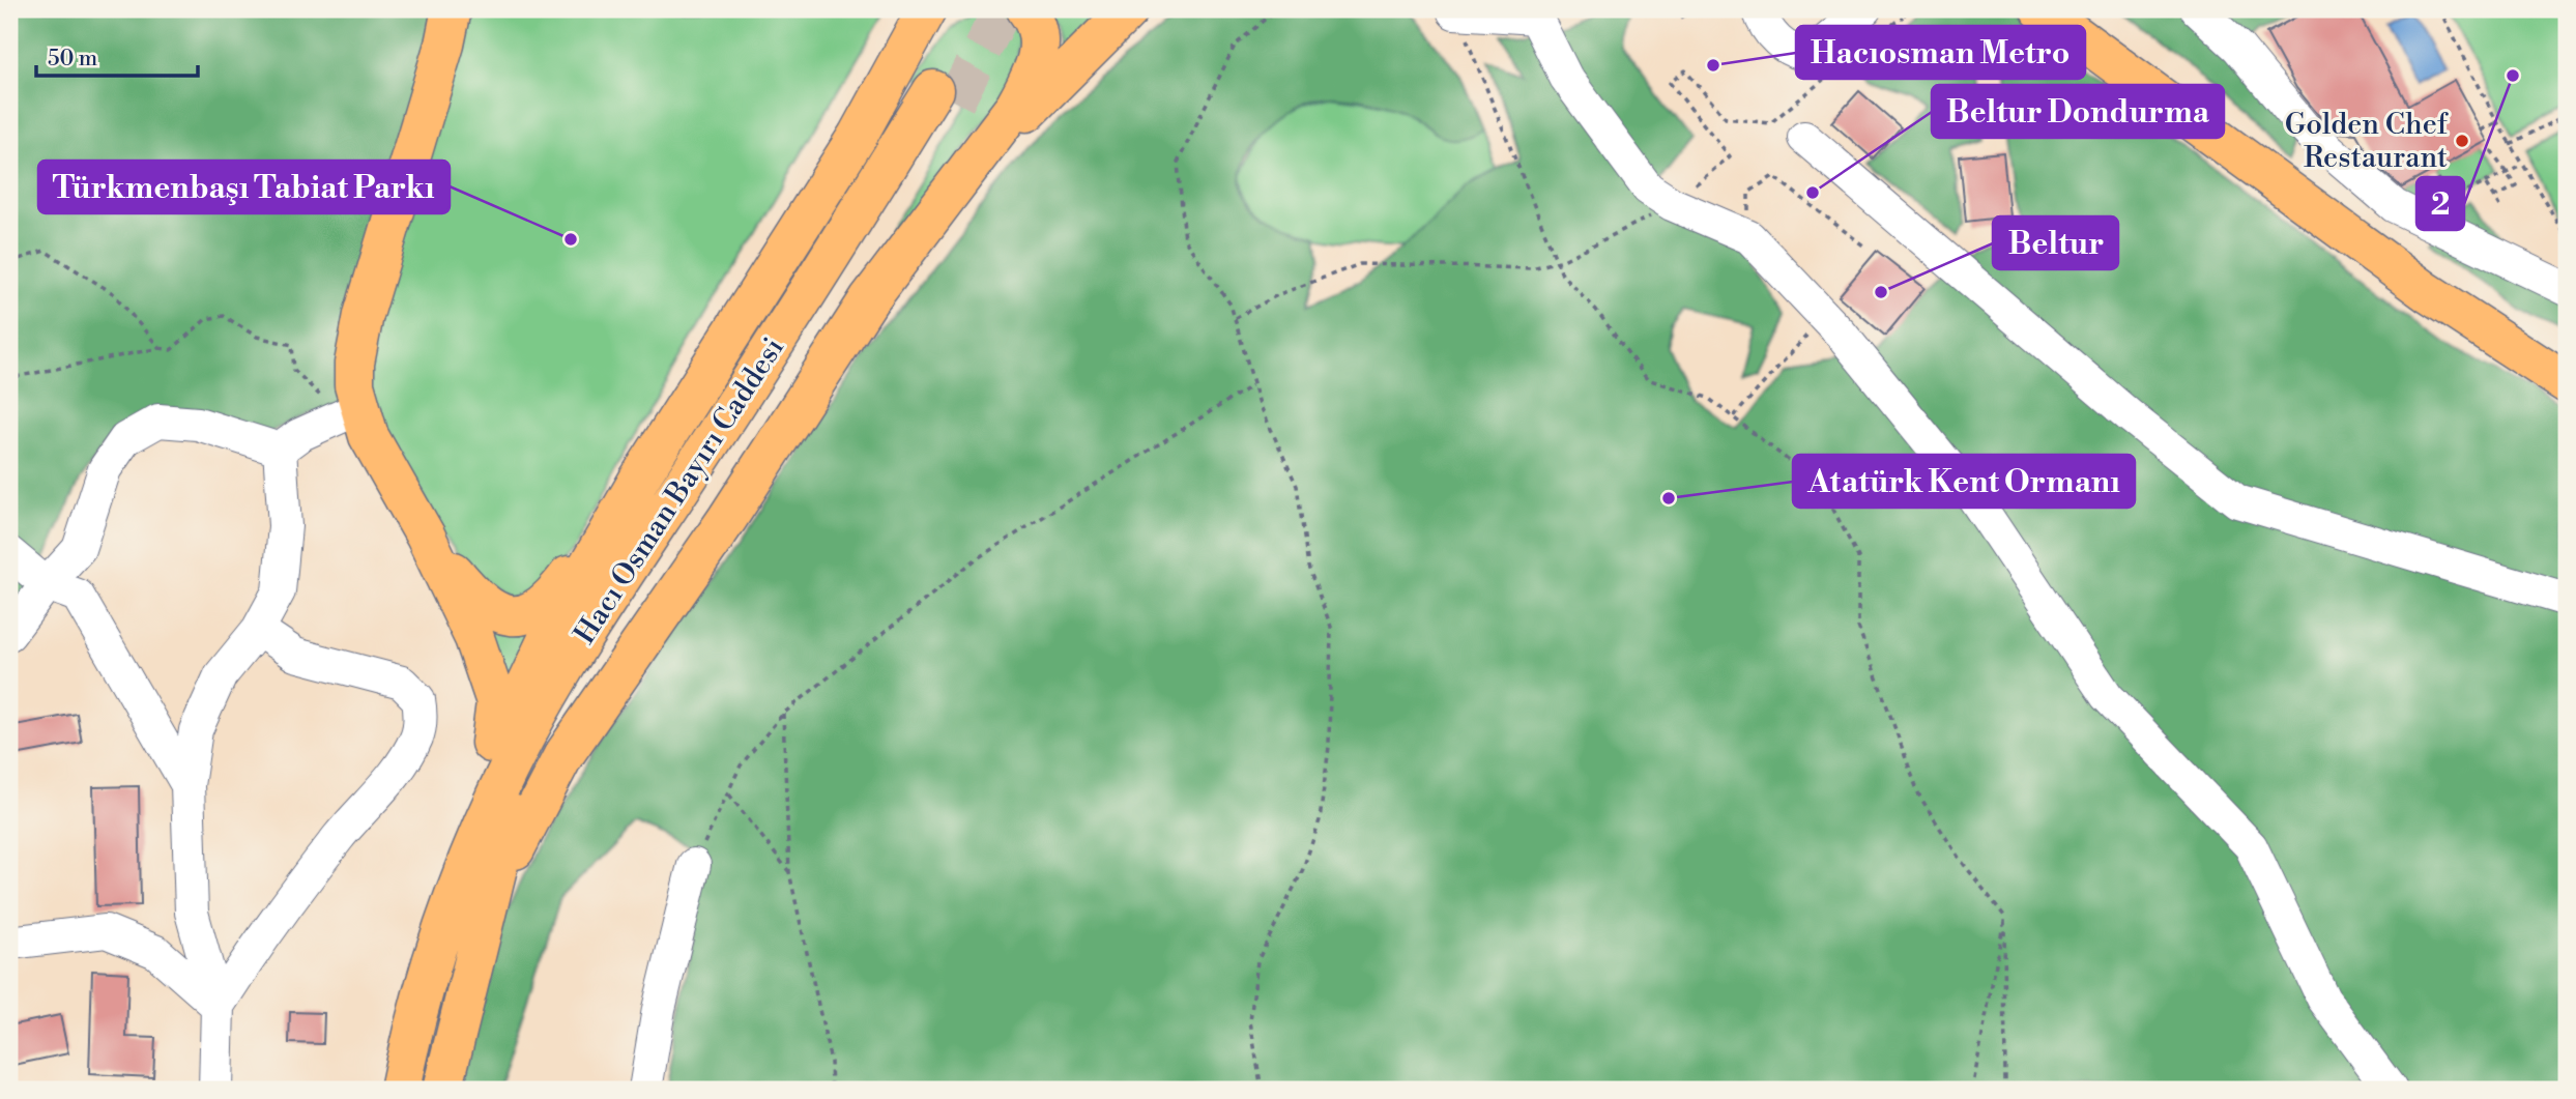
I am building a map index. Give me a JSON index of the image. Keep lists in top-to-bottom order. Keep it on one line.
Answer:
{"streets":{"main road":["Hacı Osman Bayırı Caddesi"]},"places":["Hacıosman Metro","2","Golden Chef Restaurant","Beltur Dondurma","Türkmenbaşı Tabiat Parkı","Beltur","Atatürk Kent Ormanı"],"scale_bar":"50 m"}
